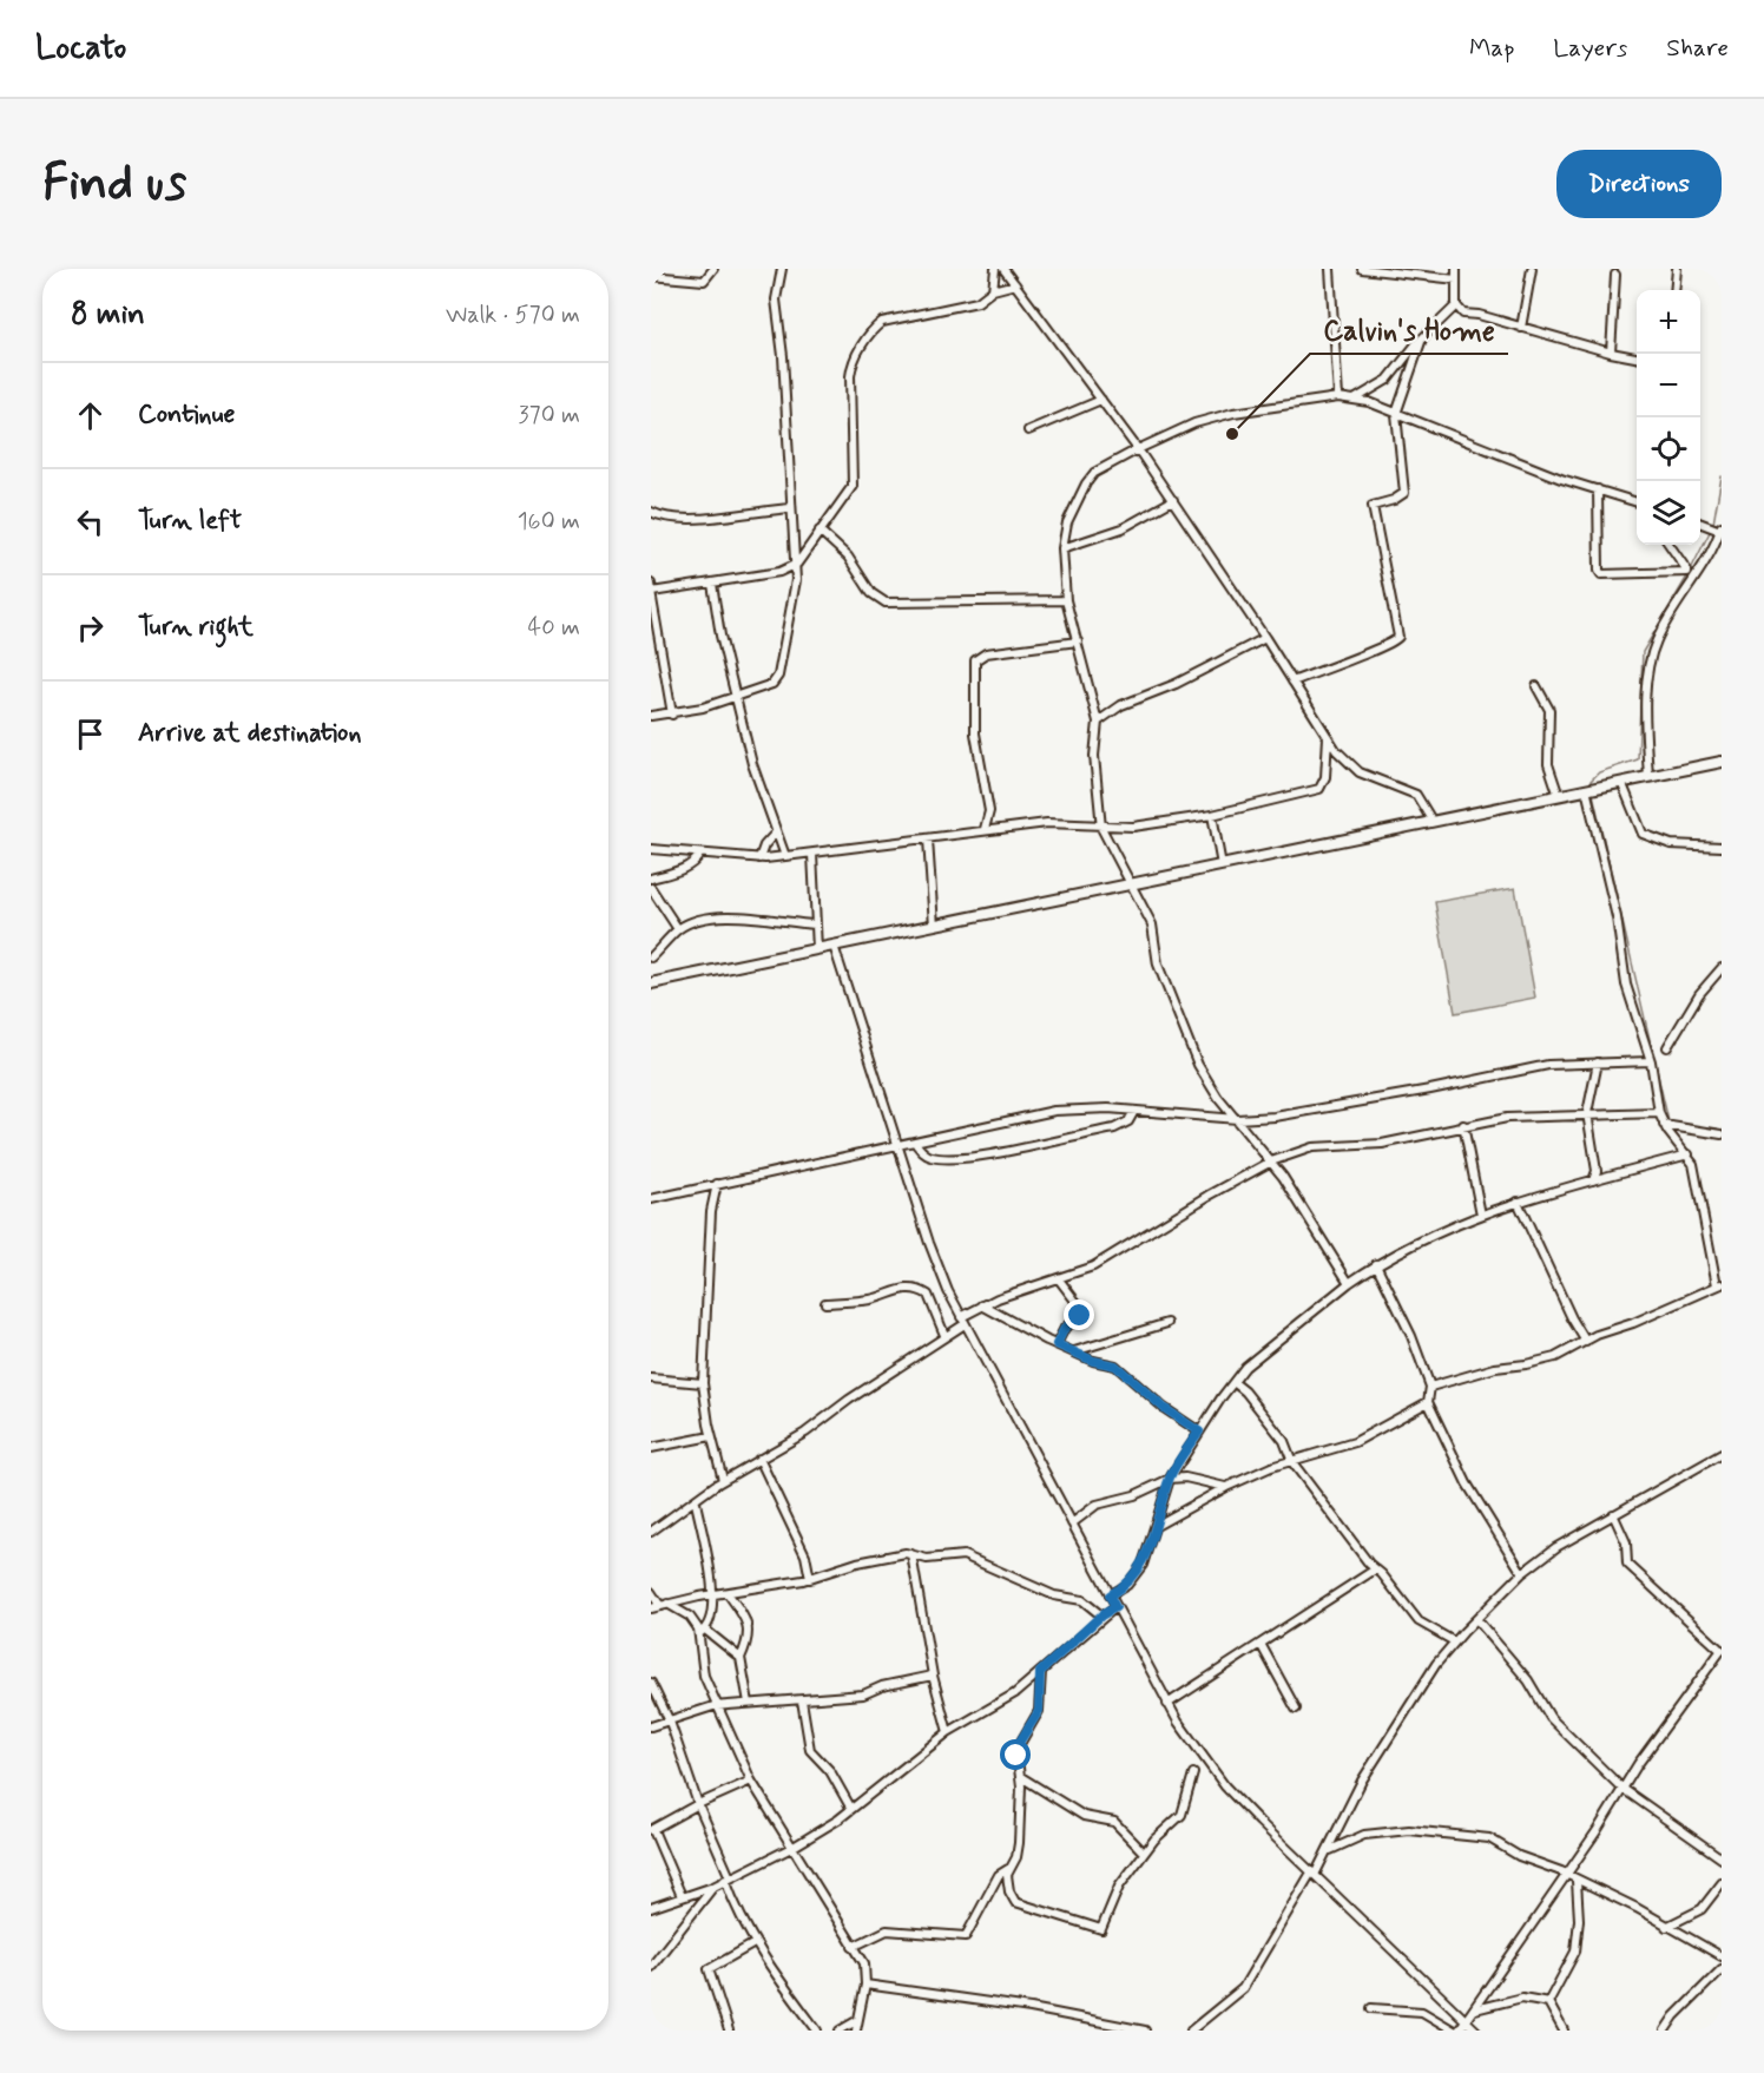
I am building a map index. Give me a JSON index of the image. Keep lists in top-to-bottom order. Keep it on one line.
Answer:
{"places":["Calvin's Home"],"page":{"header":"Locato","nav":["Map","Layers","Share"],"buttons":"Directions","title":"Find us","heading":["8 min","Walk · 570 m"],"map_buttons":["+","−"],"list":[["Continue","370 m"],["Turn left","160 m"],["Turn right","40 m"],"Arrive at destination"]}}
